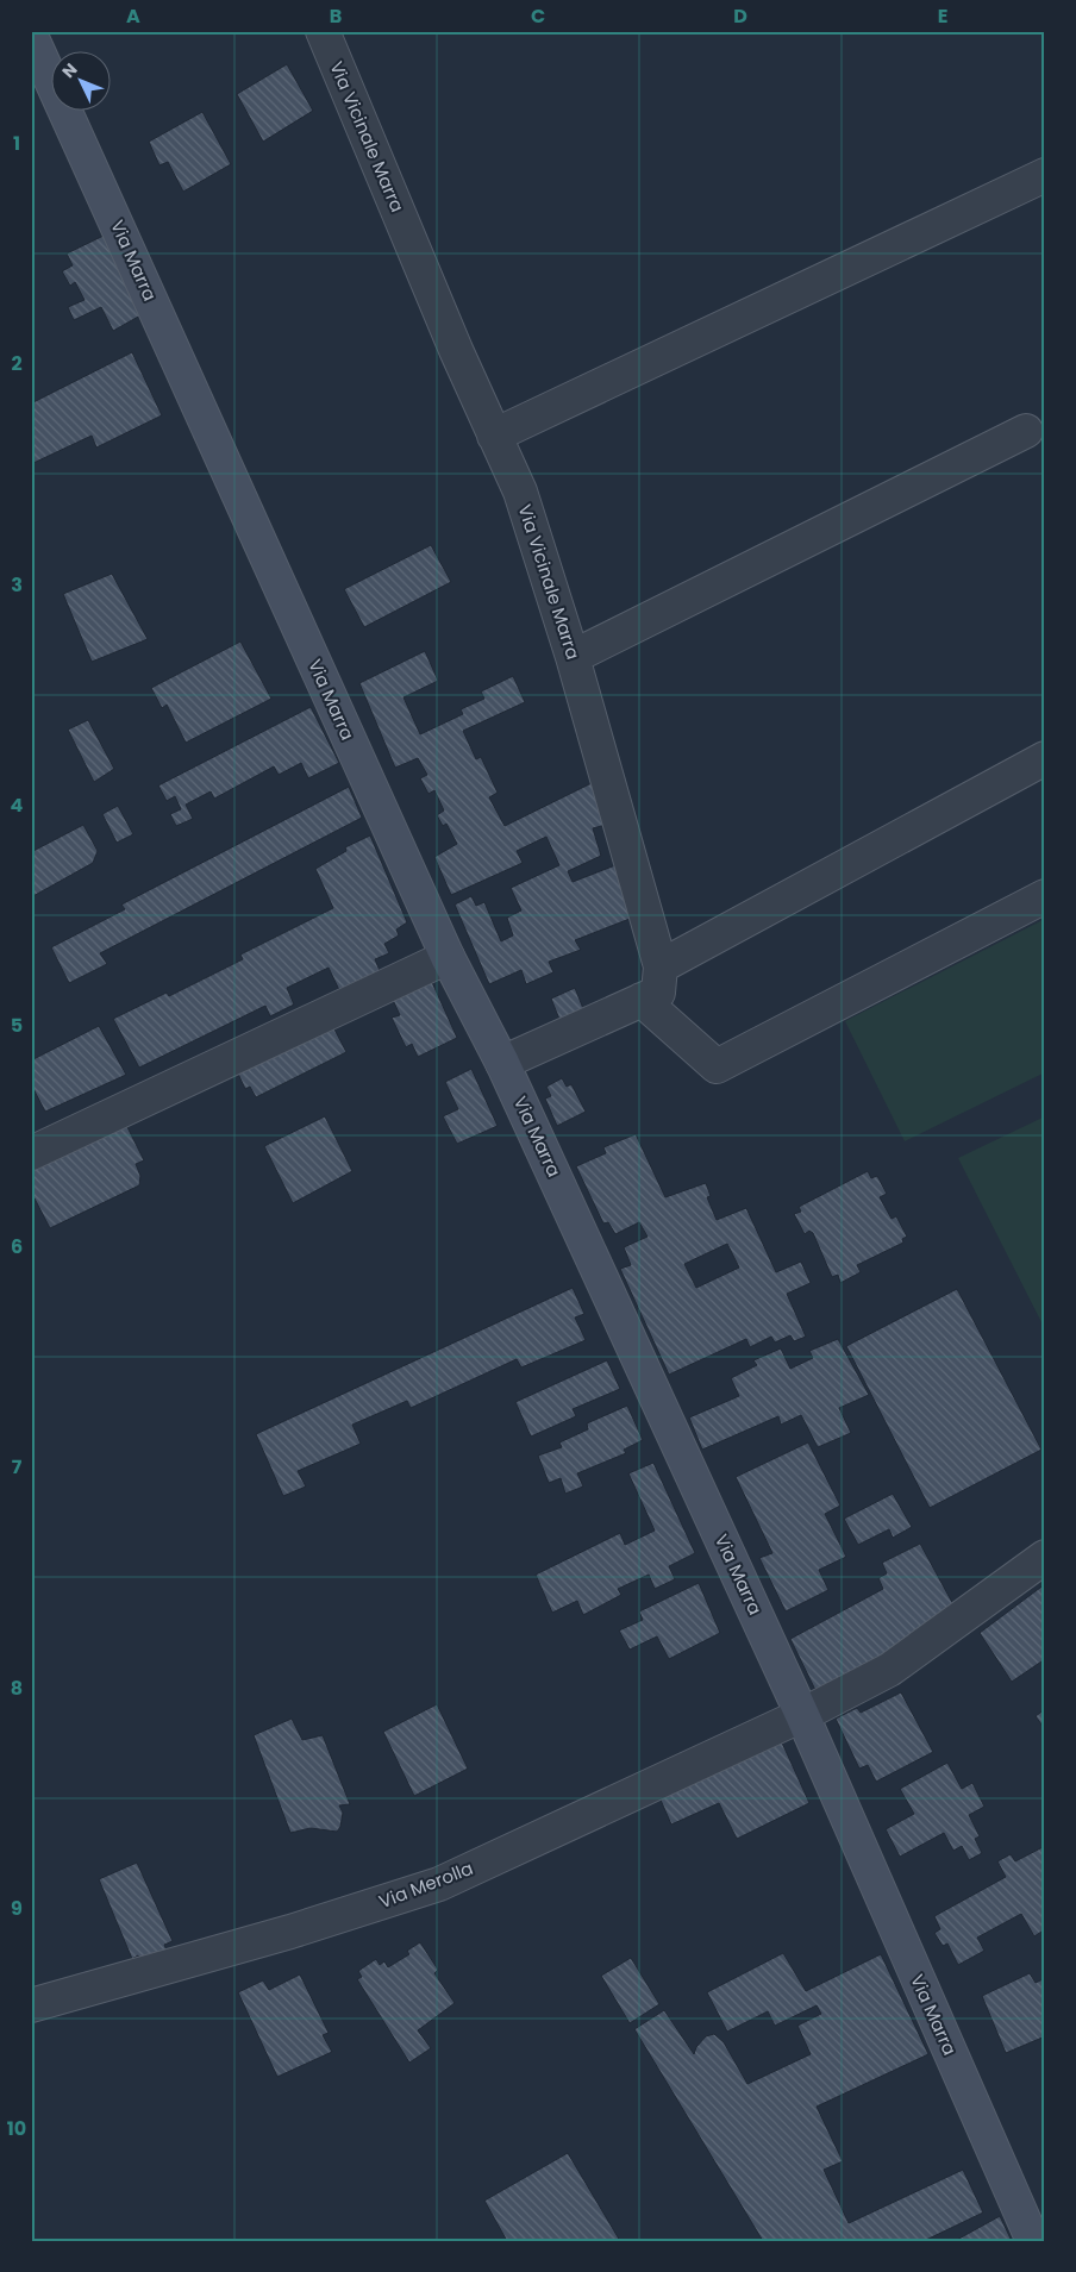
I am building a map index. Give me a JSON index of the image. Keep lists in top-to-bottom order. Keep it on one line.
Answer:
{"streets":{"main road":["Via Marra"],"street":["Via Vicinale Marra","Via Merolla"]},"crossings":[["Via Vicinale Marra","Via Marra"],["Via Marra","Via Merolla"]],"north":"top left","grid":{"columns":["A","B","C","D","E"],"rows":["1","2","3","4","5","6","7","8","9","10"]}}
